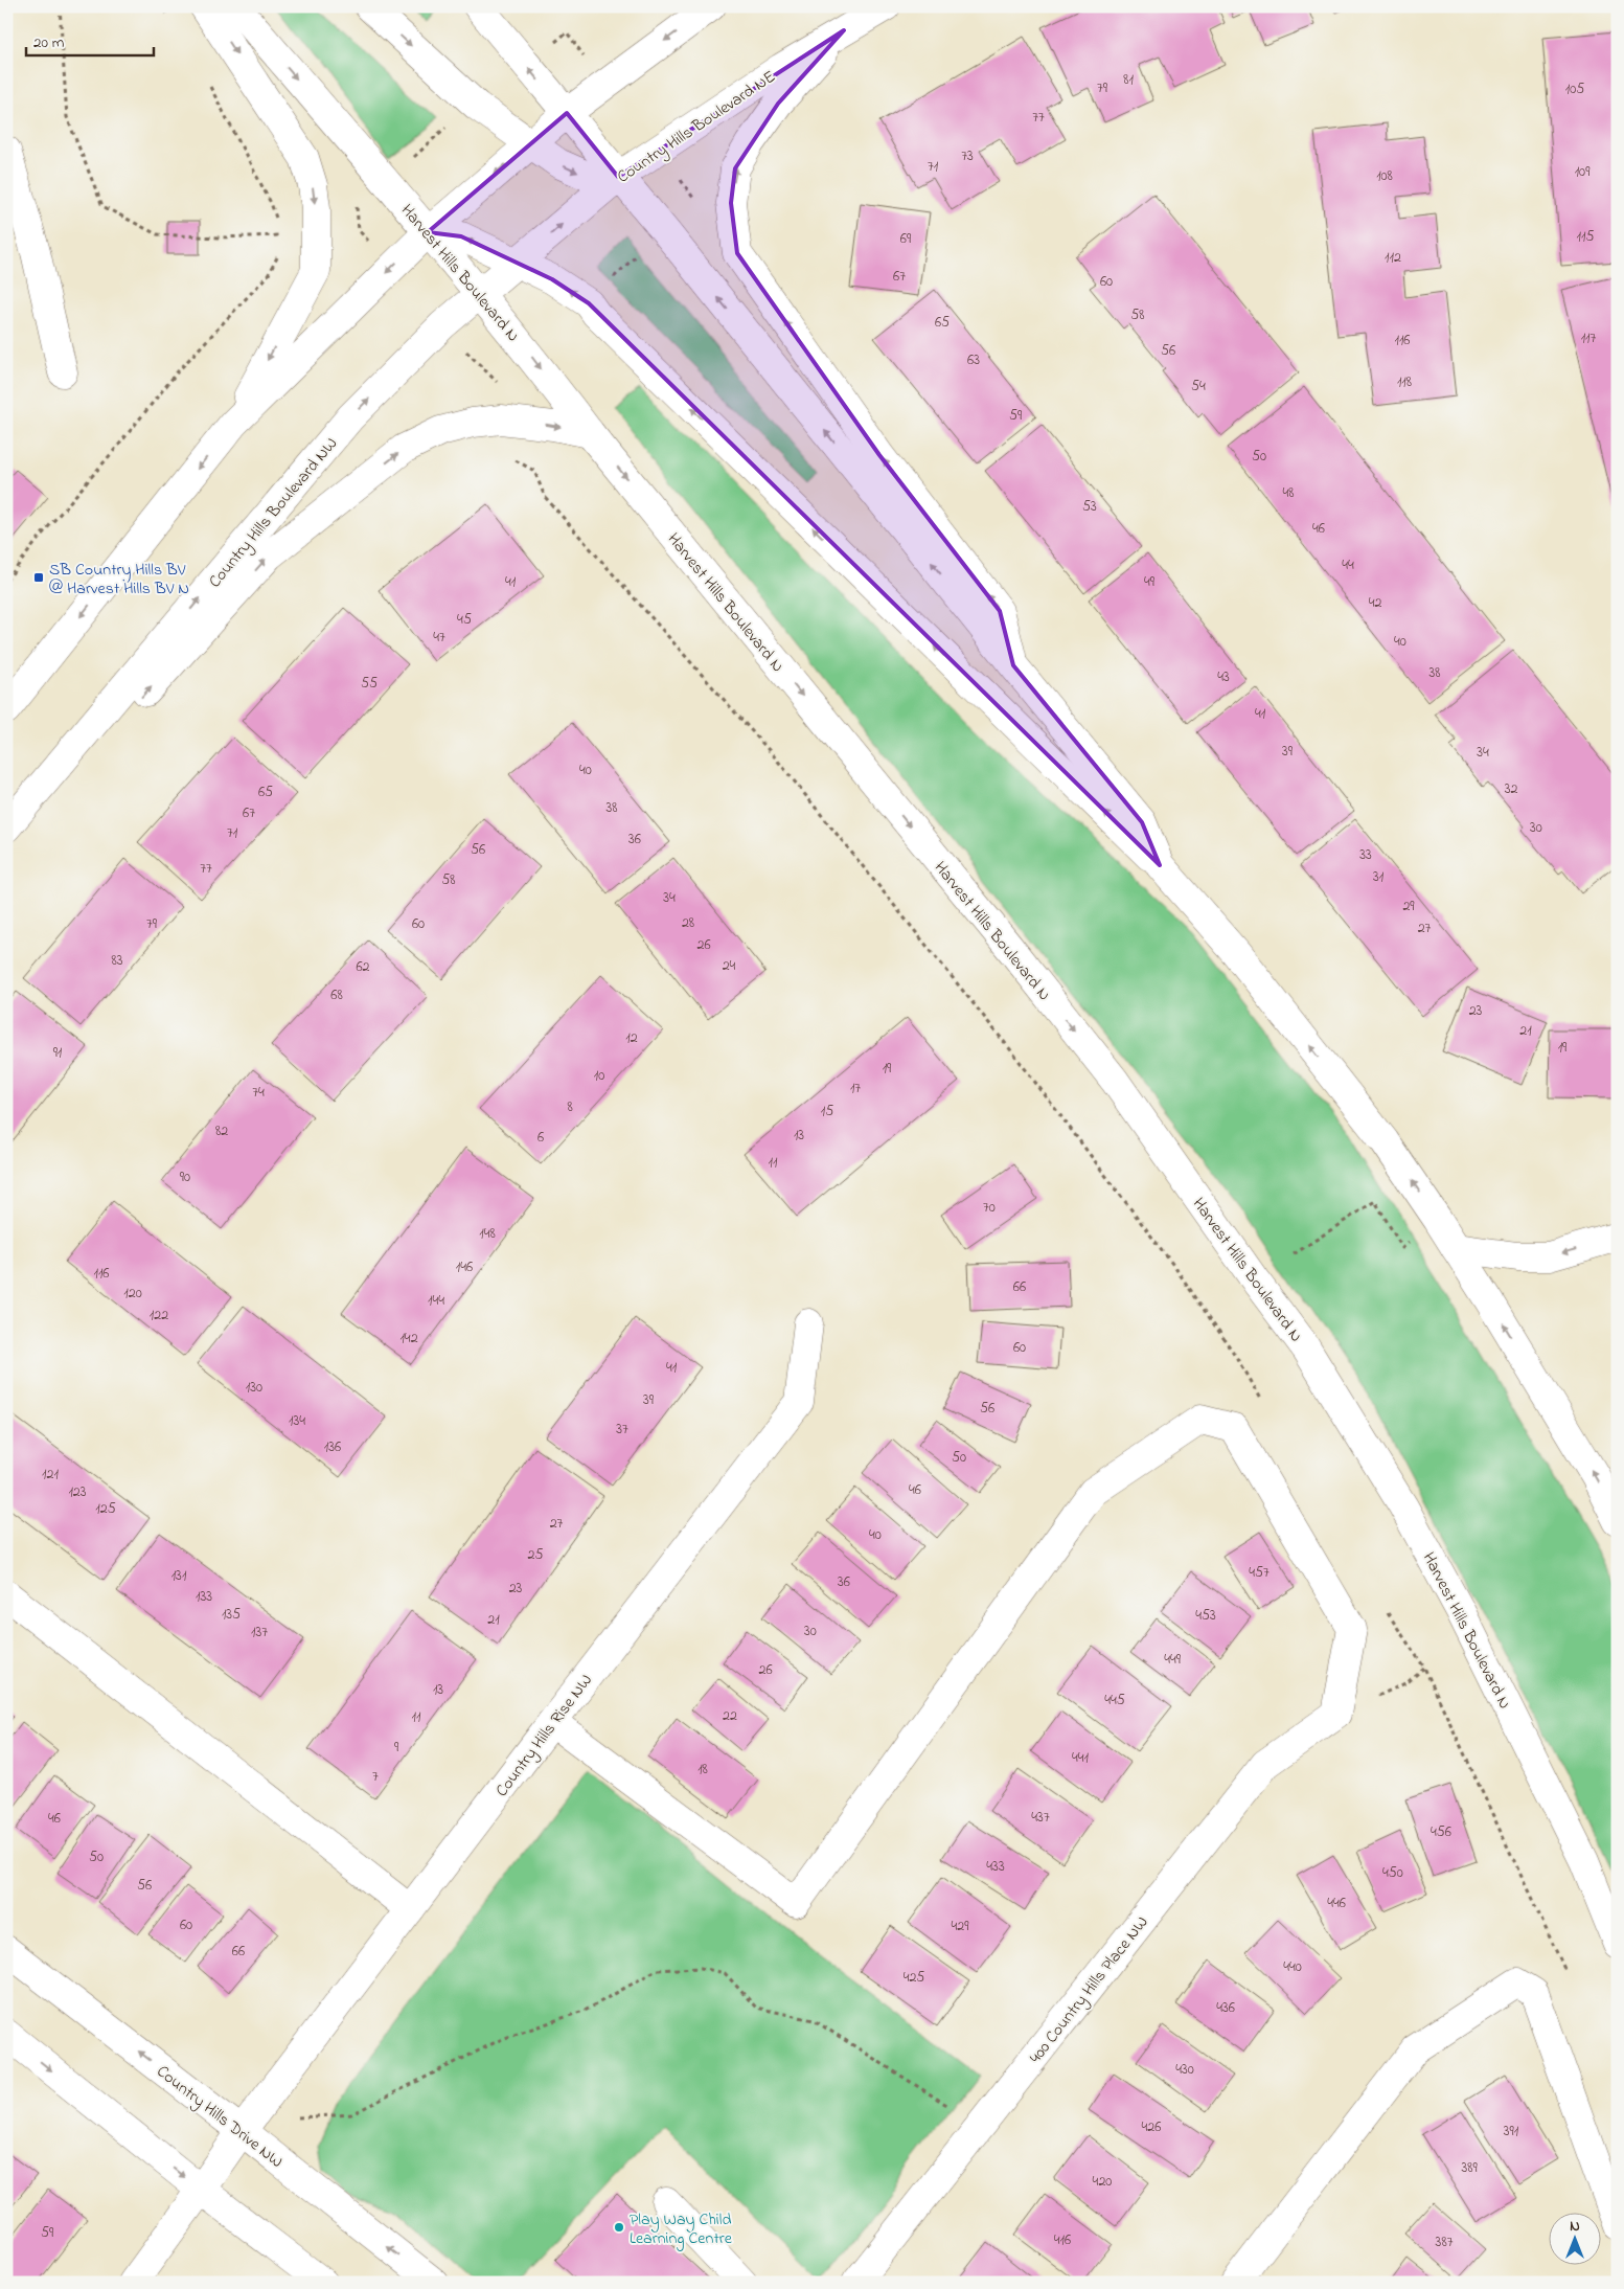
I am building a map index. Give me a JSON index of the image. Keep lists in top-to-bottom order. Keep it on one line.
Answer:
{"streets":{"main road":["Country Hills Boulevard NE","Harvest Hills Boulevard N","Country Hills Boulevard NW","Country Hills Rise NW","400 Country Hills Place NW","Country Hills Drive NW"]},"crossings":[["Country Hills Boulevard NE","Country Hills Boulevard NW"],["Harvest Hills Boulevard N","Country Hills Boulevard NW"],["Country Hills Rise NW","Country Hills Drive NW"]],"places":{"transit":["SB Country Hills BV @ Harvest Hills BV N"],"other":["Play Way Child Learning Centre"]},"house_numbers":["81","79","105","77","73","71","109","108","115","69","112","67","60","58","65","117","116","56","63","118","54","59","50","48","53","46","44","41","49","42","45","47","40","38","43","55","41","39","34","40","32","65","38","67","30","71","36","56","33","77","31","58","34","29","28","79","60","27","26","83","24","62","68","23","21","12","19","91","19","10","17","74","8","15","82","13","6","11","90","70","148","146","116","66","120","144","122","142","60","41","130","39","56","134","37","136","50","121","46","123","125","27","40","25","457","131","36","23","133","135","453","21","30","137","449","26","13","445","22","11","9","441","18","7","437","46","456","50","433","450","56","446","60","429","66","440","425","436","430","426","391","389","420","59","416","387"],"scale_bar":"20 m","north":"top"}
